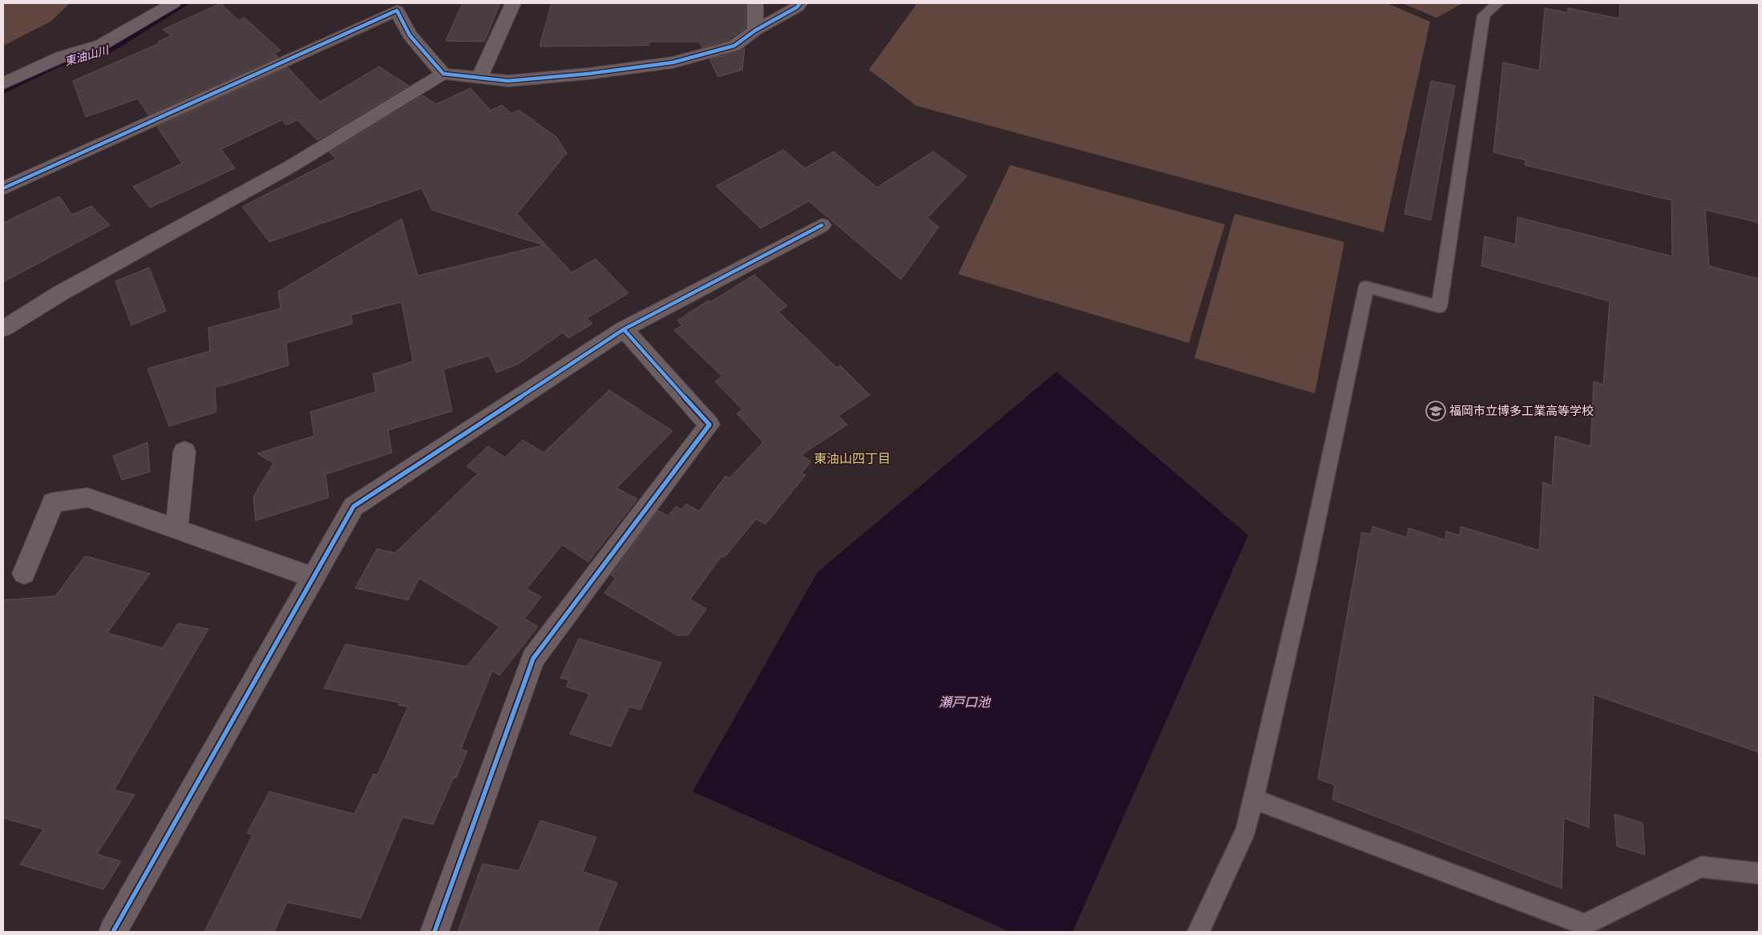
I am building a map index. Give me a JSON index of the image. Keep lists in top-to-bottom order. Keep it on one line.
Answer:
{"districts":["東油山四丁目"],"water":["東油山川","瀬戸口池"],"places":{"school or university":["福岡市立博多工業高等学校"]}}
